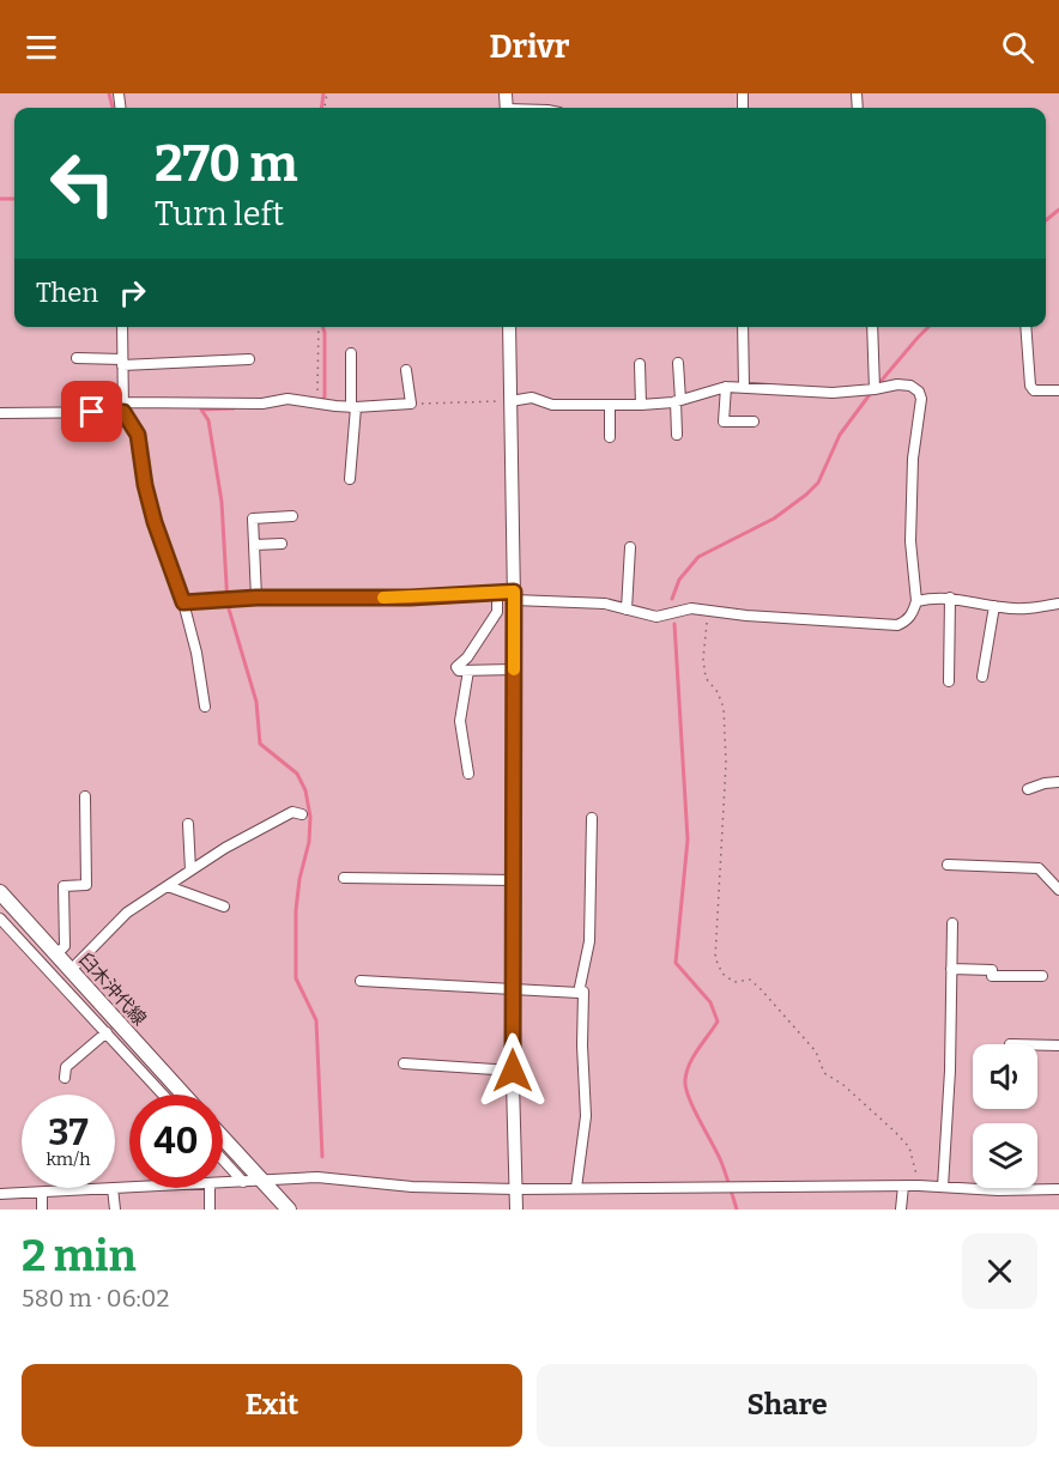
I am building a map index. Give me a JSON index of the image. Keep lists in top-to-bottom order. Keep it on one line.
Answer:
{"streets":{"main road":["臼木沖代線"]},"page":{"header":"Drivr","turn":["270 m","Turn left"],"then":"Then","speed":"37 km/h","limit":"40","heading":["2 min","580 m · 06:02"],"buttons":["Exit","Share"]}}
